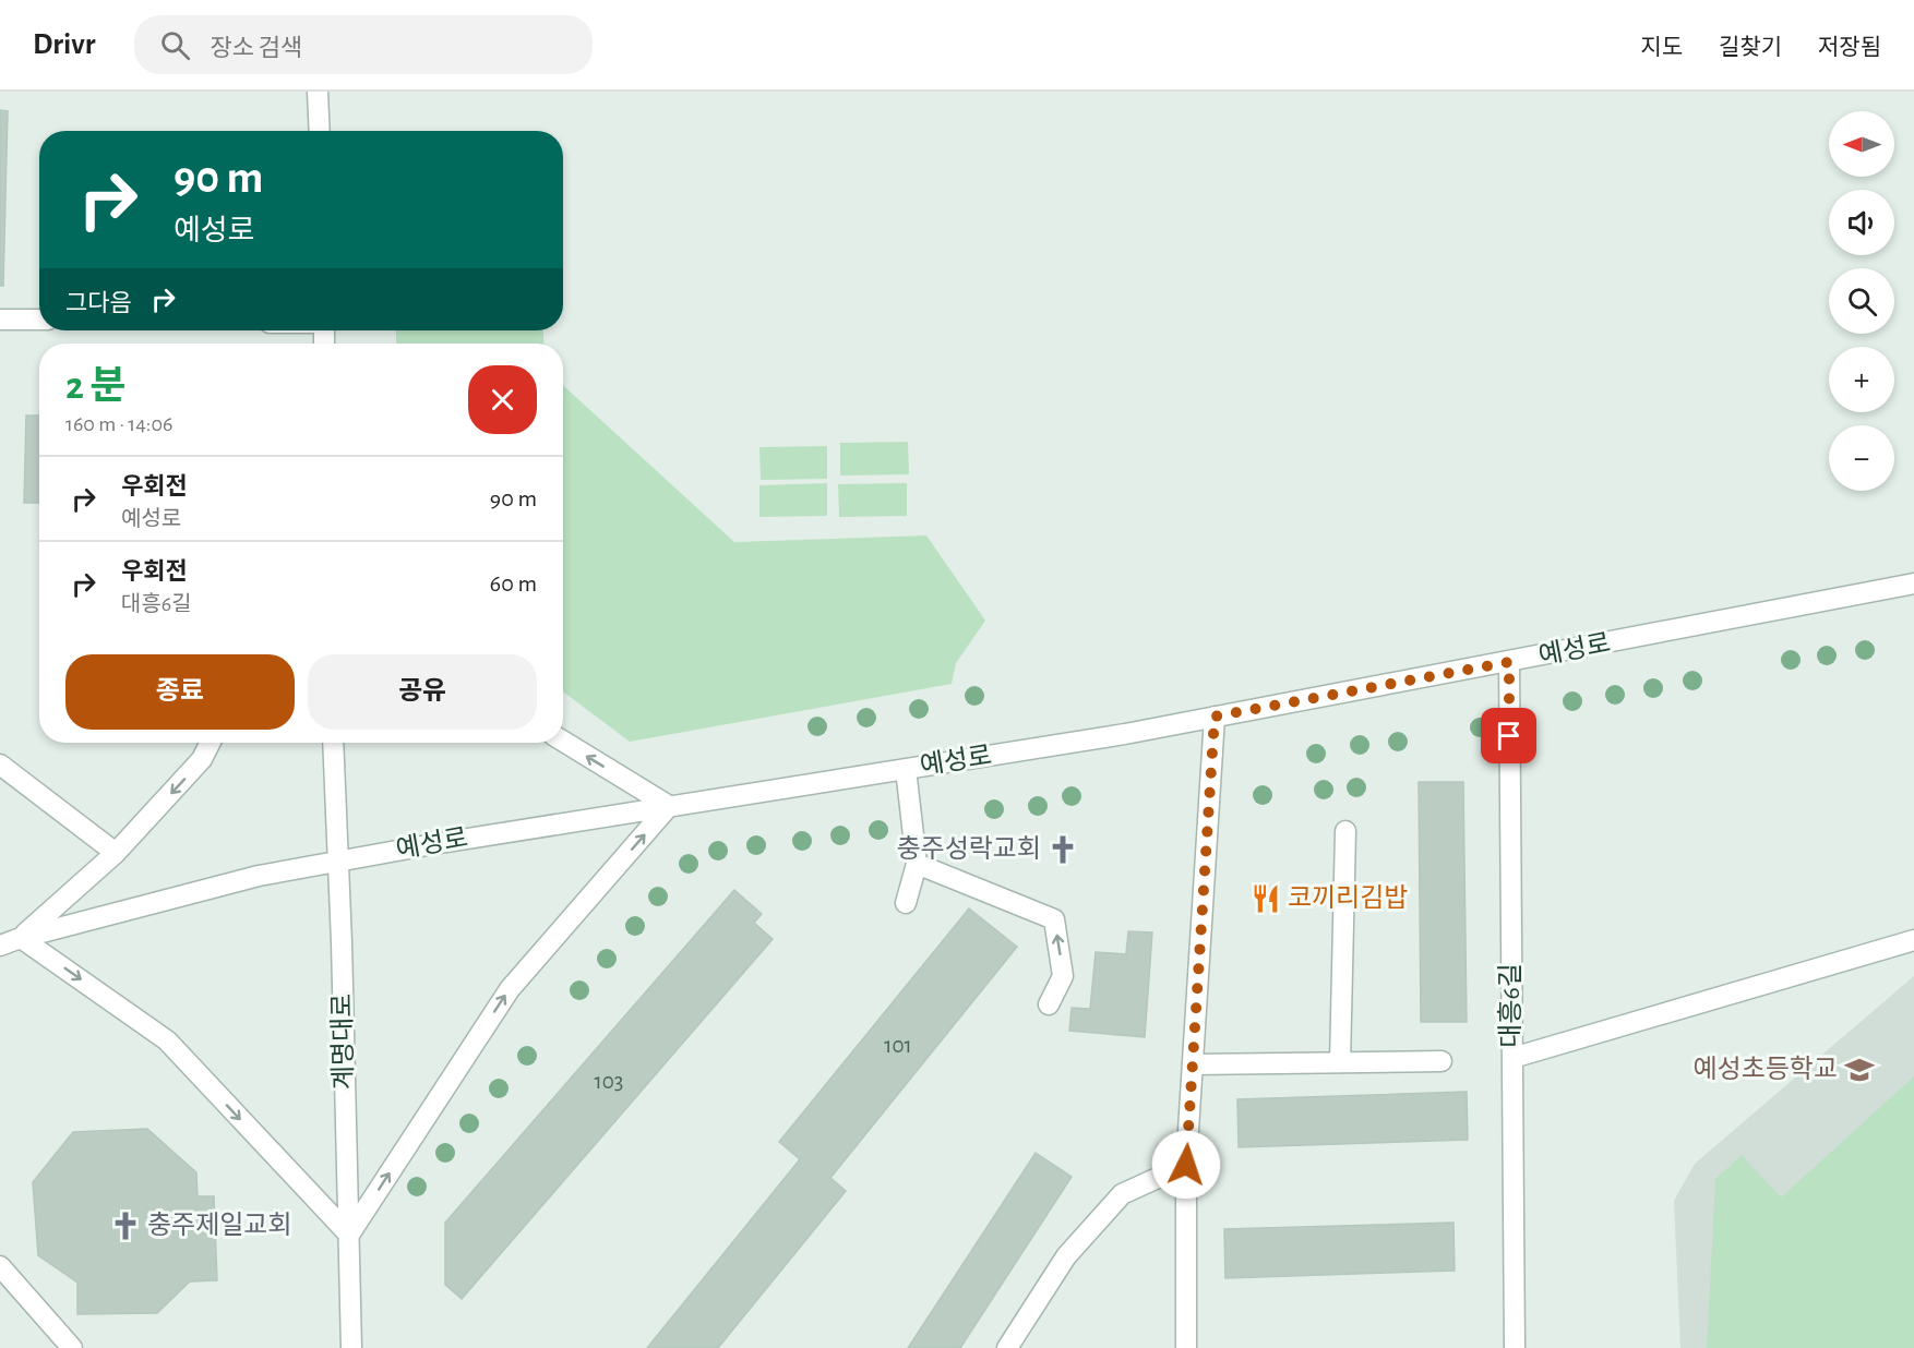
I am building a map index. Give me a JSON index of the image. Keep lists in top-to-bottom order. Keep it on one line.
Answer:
{"streets":{"street":["예성로","대흥6길","계명대로"]},"crossings":[["예성로","대흥6길"],["예성로","계명대로"]],"places":{"church":["충주성락교회","충주제일교회"],"restaurant":["코끼리김밥"],"school or university":["예성초등학교"]},"house_numbers":["101","103"],"north":"left","page":{"header":"Drivr","search":"장소 검색","nav":["지도","길찾기","저장됨"],"map_buttons":["+","−"],"turn":["90 m","예성로"],"then":"그다음","heading":["2 분","160 m · 14:06"],"list":[{"name":"우회전","note":"예성로","value":"90 m"},{"name":"우회전","note":"대흥6길","value":"60 m"}],"buttons":["종료","공유"]}}
